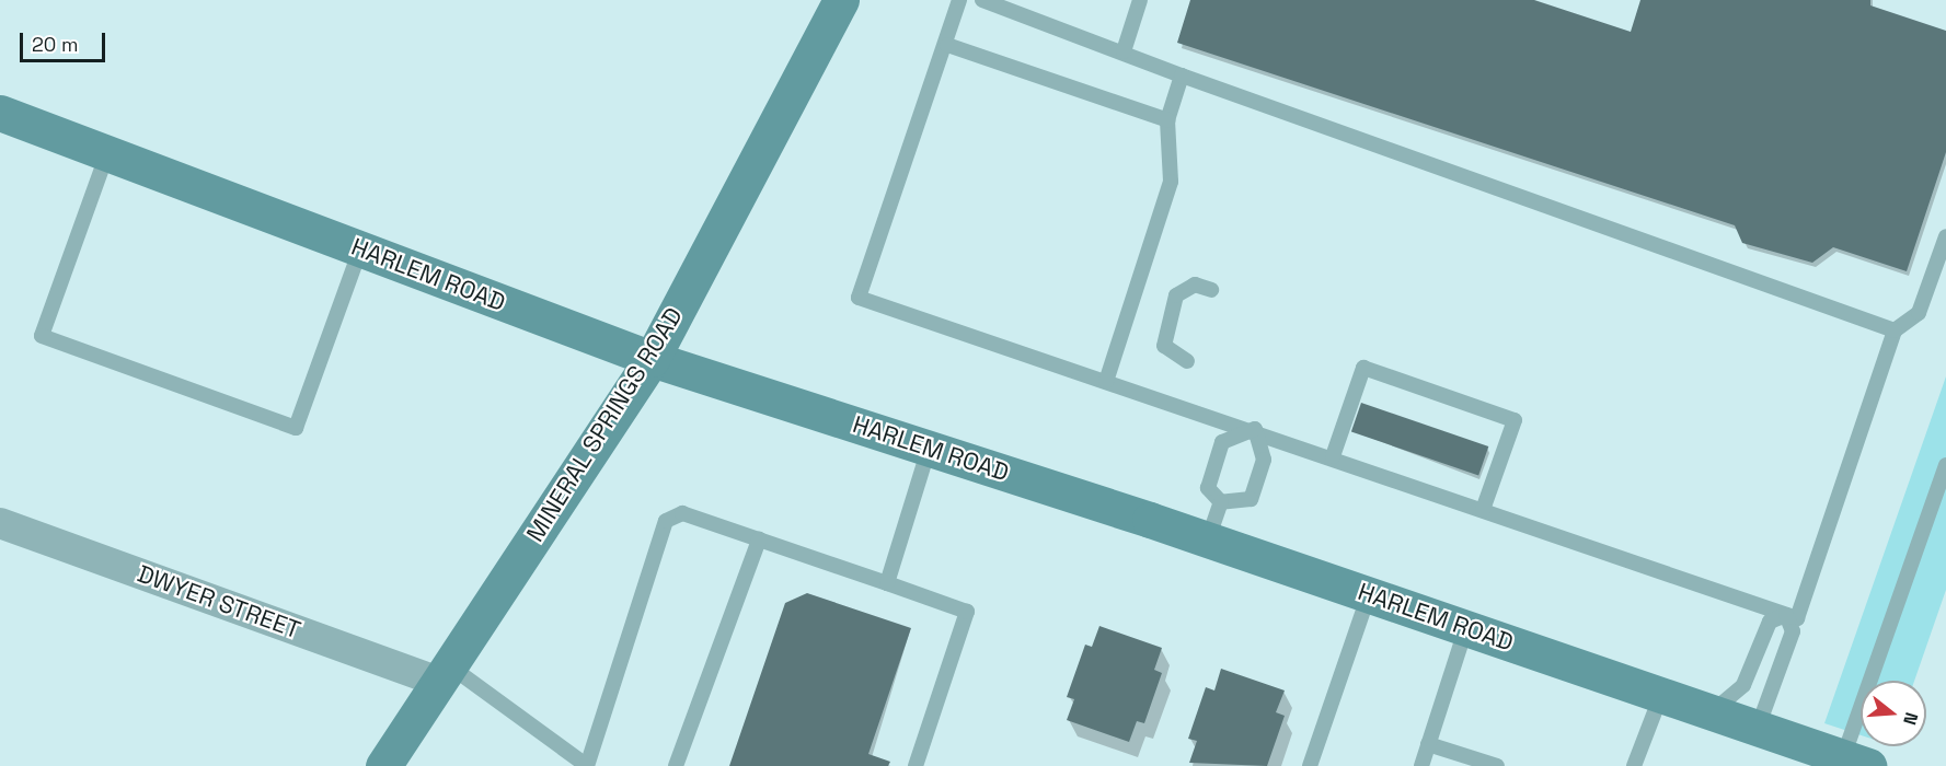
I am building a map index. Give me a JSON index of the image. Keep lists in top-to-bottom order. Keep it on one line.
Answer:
{"streets":{"main road":["HARLEM ROAD","MINERAL SPRINGS ROAD"],"street":["DWYER STREET"]},"crossings":[["HARLEM ROAD","MINERAL SPRINGS ROAD"],["MINERAL SPRINGS ROAD","DWYER STREET"]],"scale_bar":"20 m","north":"right"}
